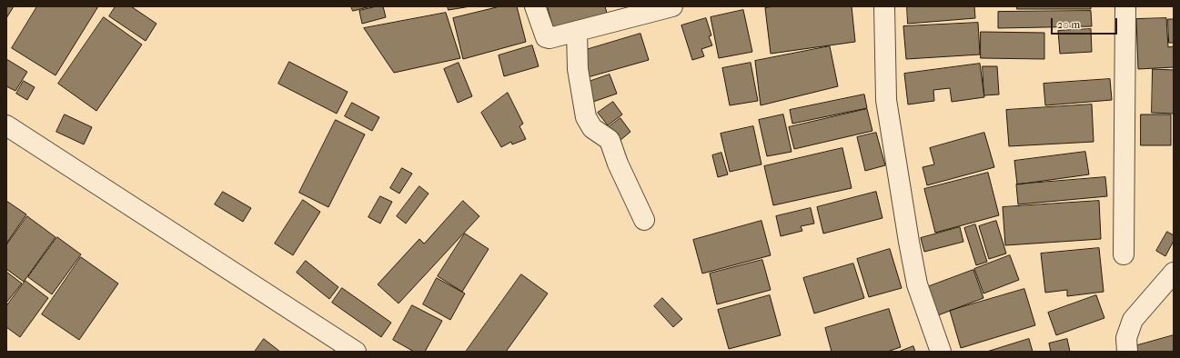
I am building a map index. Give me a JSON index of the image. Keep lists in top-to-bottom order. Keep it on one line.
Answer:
{"scale_bar":"20 m"}
